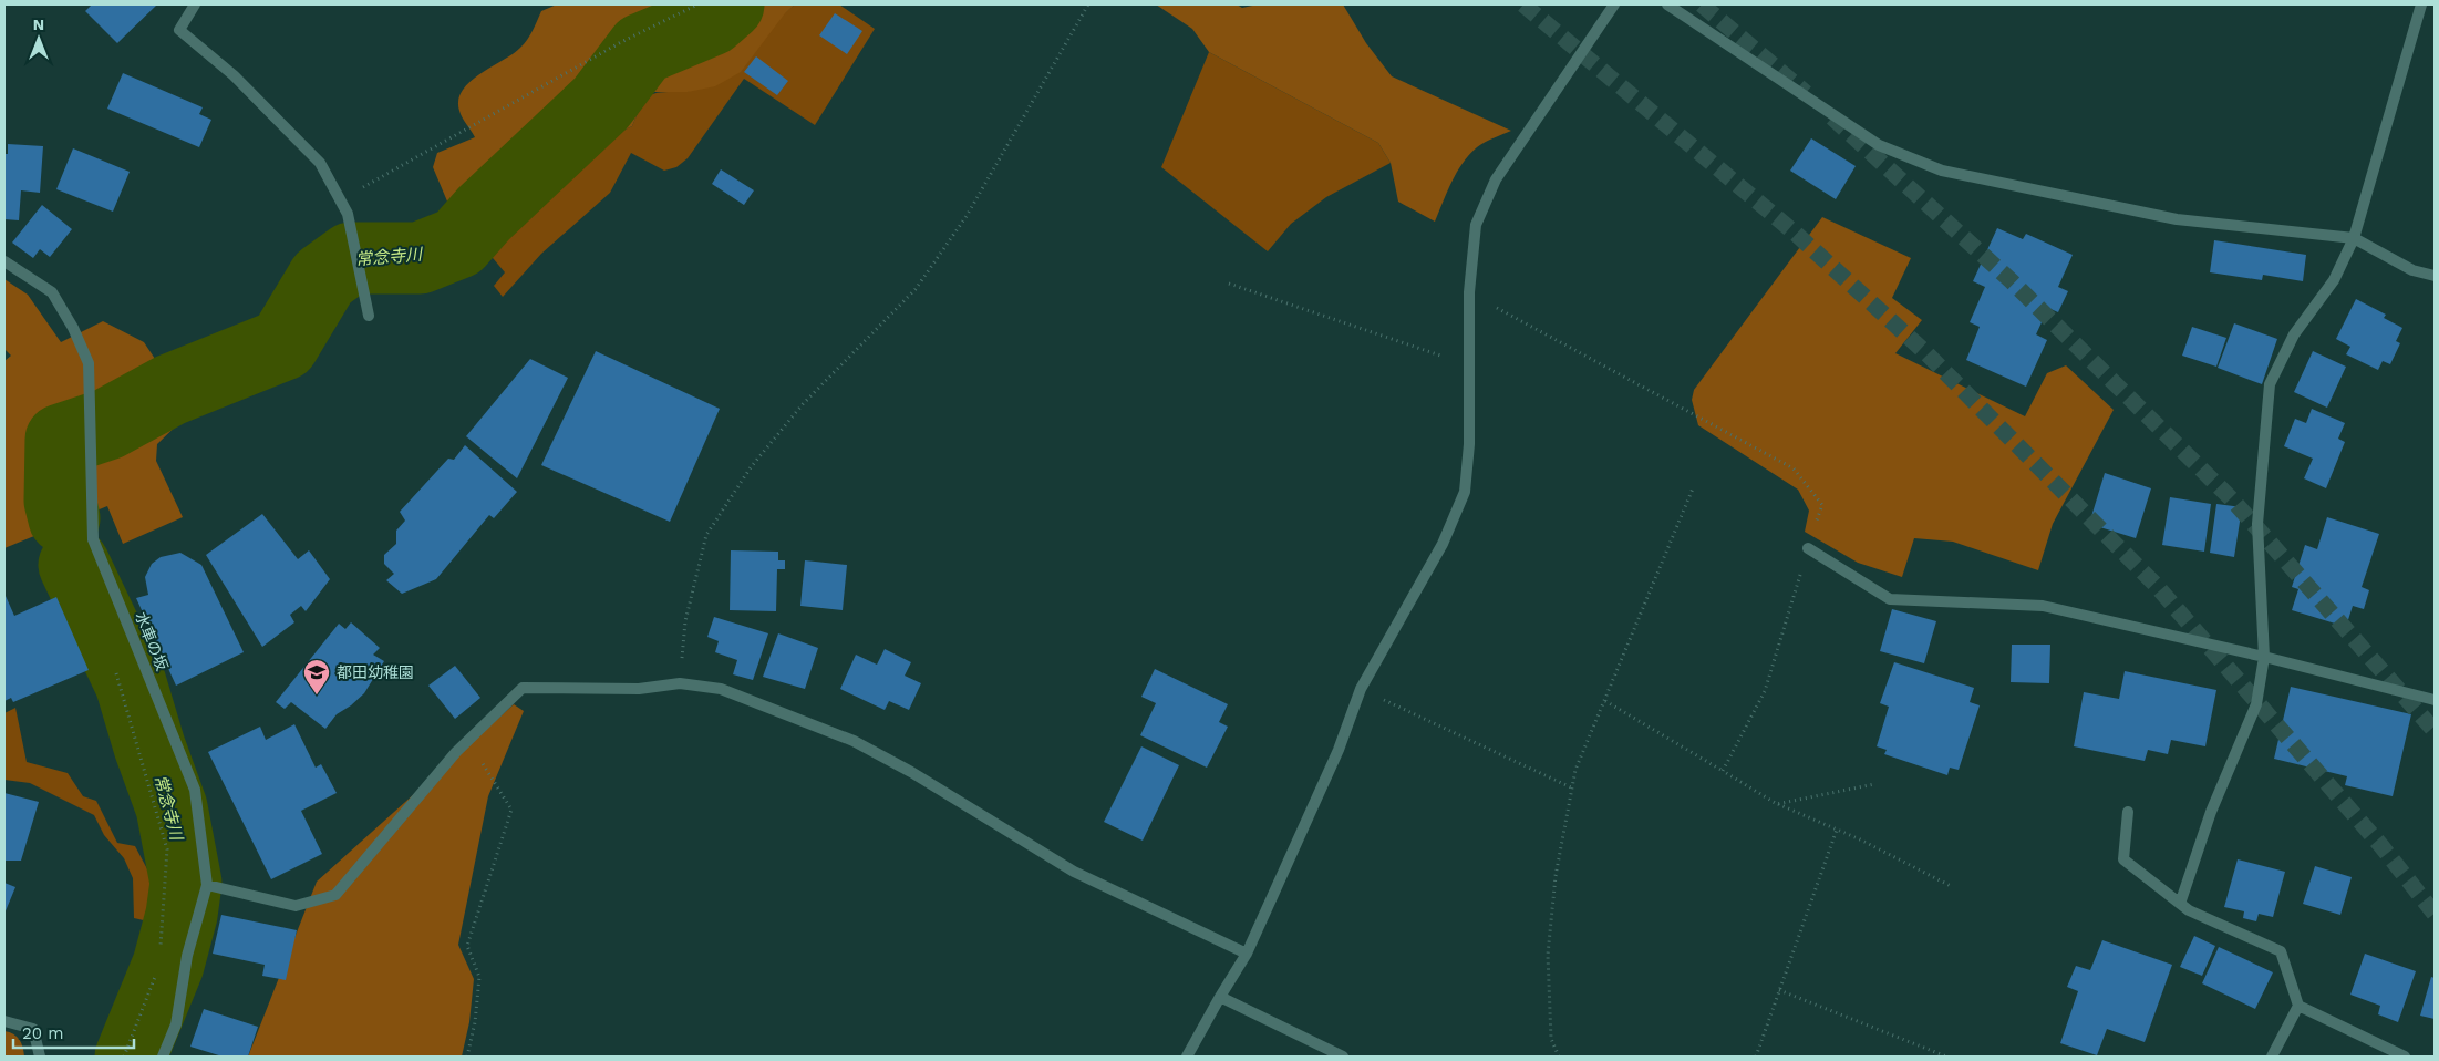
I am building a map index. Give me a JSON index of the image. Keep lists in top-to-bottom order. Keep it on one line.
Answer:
{"streets":{"street":["水車の坂"]},"water":["常念寺川"],"places":{"school or university":["都田幼稚園"]},"scale_bar":"20 m","north":"top"}
